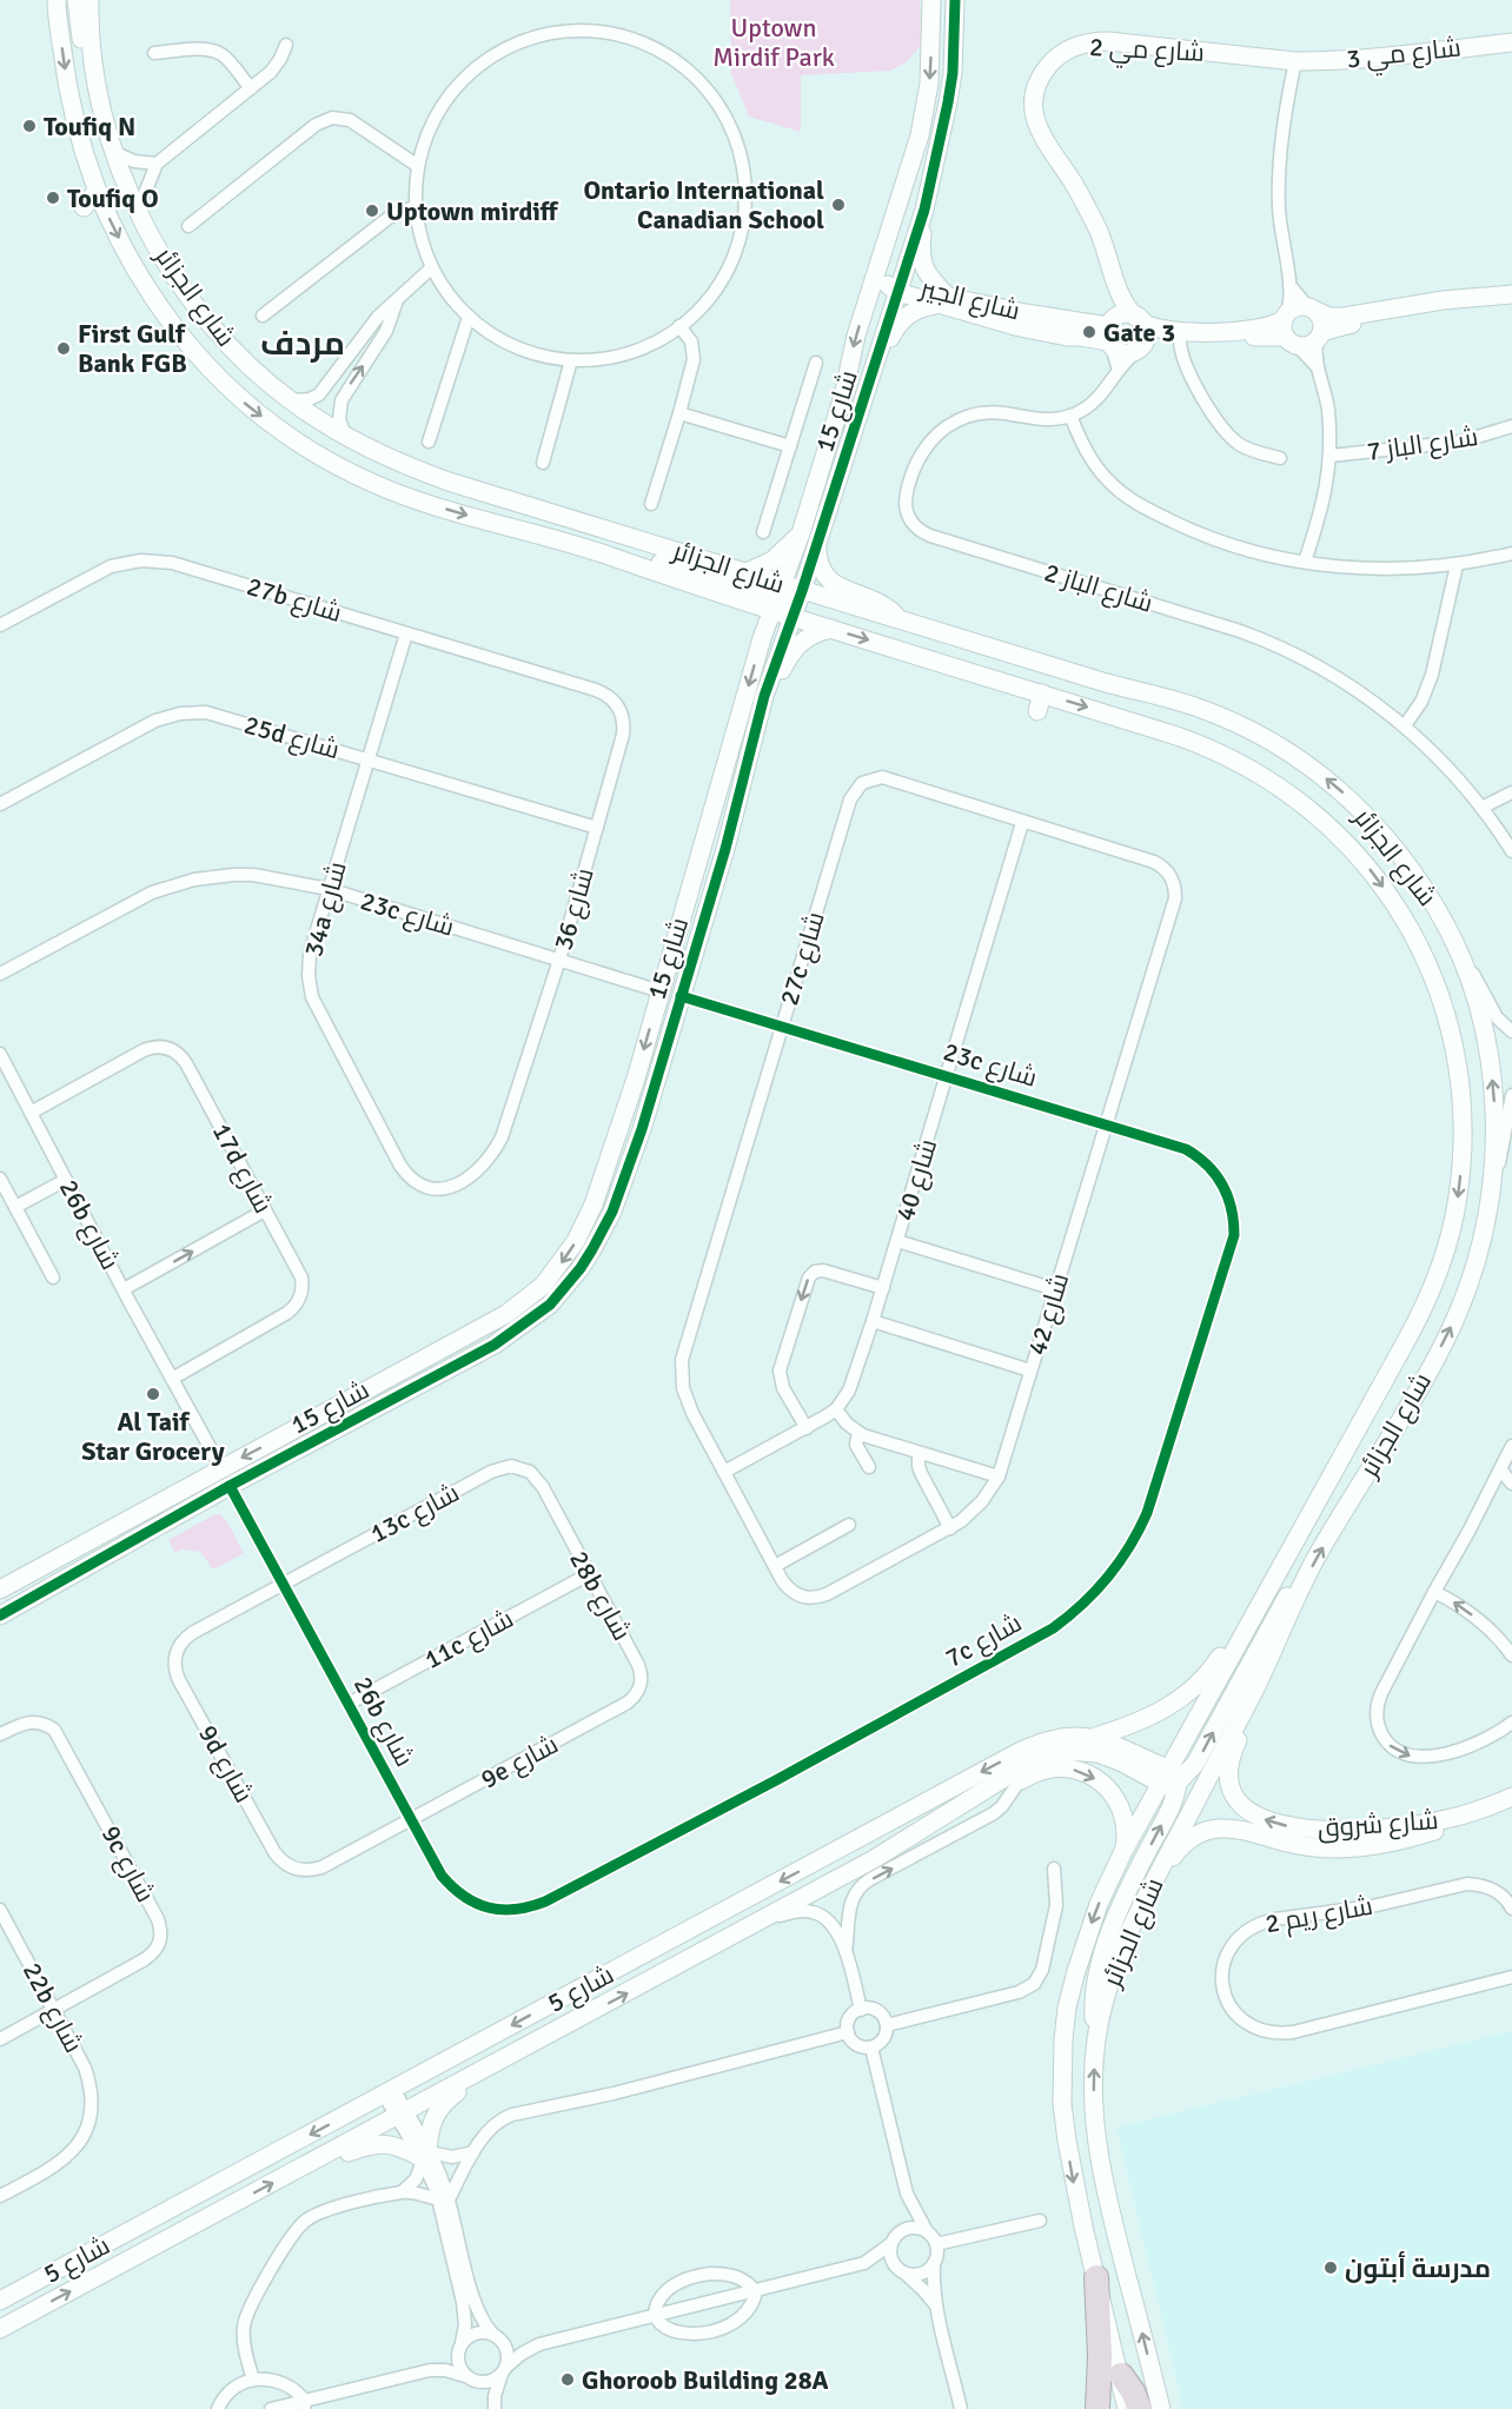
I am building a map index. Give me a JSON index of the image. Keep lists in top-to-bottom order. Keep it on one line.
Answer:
{"streets":{"street":["شارع مي 2","شارع مي 3","شارع الجزائر","شارع الجير","شارع 15","شارع الباز 7","شارع الباز 2","27b شارع","25d شارع","34a شارع","شارع 36","23c شارع","27c شارع","17d شارع","شارع 40","26b شارع","شارع 42","13c شارع","28b شارع","11c شارع","7c شارع","9e شارع","9d شارع","شارع شروق","9c شارع","شارع ريم 2","شارع 5","22b شارع"]},"crossings":[["شارع مي 2","شارع مي 3"],["شارع مي 2","شارع الباز 2"],["شارع الجزائر","شارع 15"],["شارع الجزائر","شارع شروق"],["شارع الجزائر","شارع 5"],["شارع الجير","شارع 15"],["شارع 15","23c شارع"],["شارع 15","26b شارع"],["27b شارع","34a شارع"],["27b شارع","شارع 36"],["25d شارع","34a شارع"],["25d شارع","شارع 36"],["34a شارع","شارع 36"],["34a شارع","23c شارع"],["شارع 36","23c شارع"],["23c شارع","27c شارع"],["23c شارع","شارع 40"],["23c شارع","شارع 42"],["23c شارع","7c شارع"],["27c شارع","شارع 40"],["27c شارع","شارع 42"],["17d شارع","26b شارع"],["26b شارع","13c شارع"],["26b شارع","11c شارع"],["26b شارع","7c شارع"],["26b شارع","9e شارع"],["26b شارع","9d شارع"],["13c شارع","28b شارع"],["13c شارع","9d شارع"],["28b شارع","11c شارع"],["28b شارع","9e شارع"],["9e شارع","9d شارع"],["9c شارع","22b شارع"]],"districts":["مردف"],"parks":["Uptown Mirdif Park"],"places":["Toufiq N","Toufiq O","Ontario International Canadian School","Uptown mirdiff","Gate 3","First Gulf Bank FGB","Al Taif Star Grocery","مدرسة أبتون","Ghoroob Building 28A"]}
